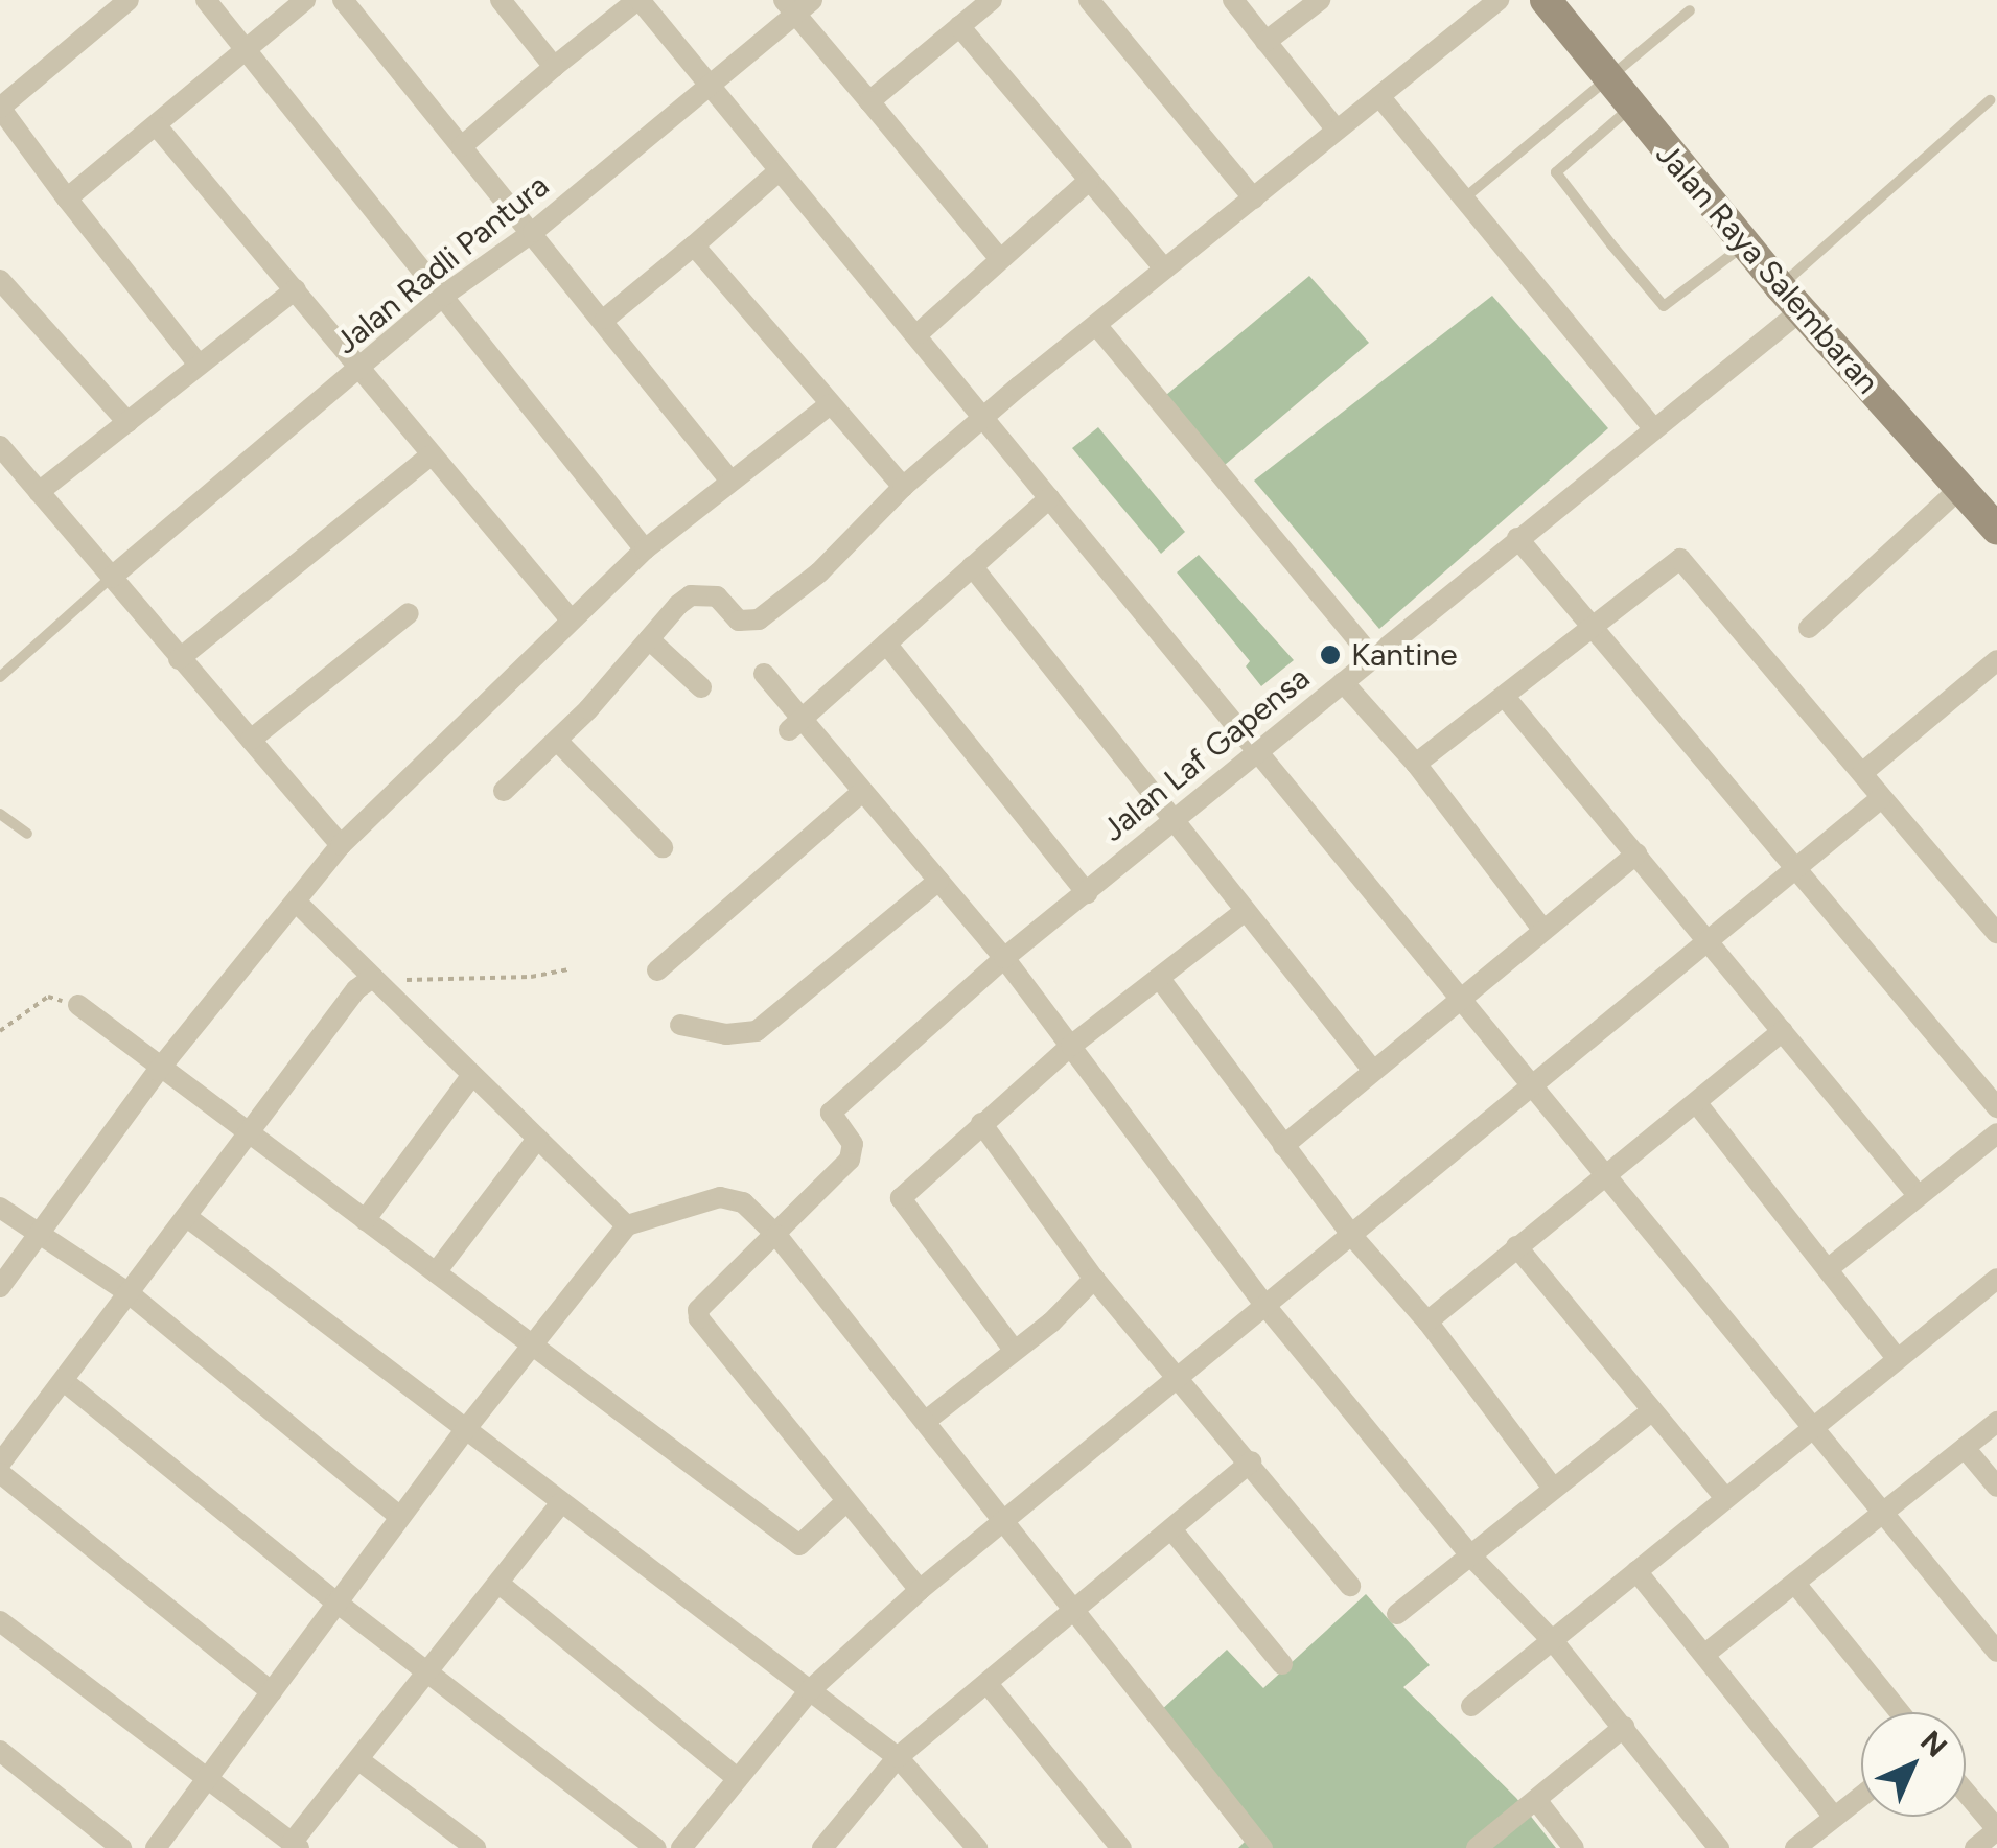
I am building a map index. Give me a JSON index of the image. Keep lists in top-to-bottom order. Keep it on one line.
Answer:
{"streets":{"main road":["Jalan Raya Salembaran"],"street":["Jalan Radli Pantura","Jalan Laf Gapensa"]},"crossings":[["Jalan Raya Salembaran","Jalan Laf Gapensa"]],"places":["Kantine"],"north":"top right"}
